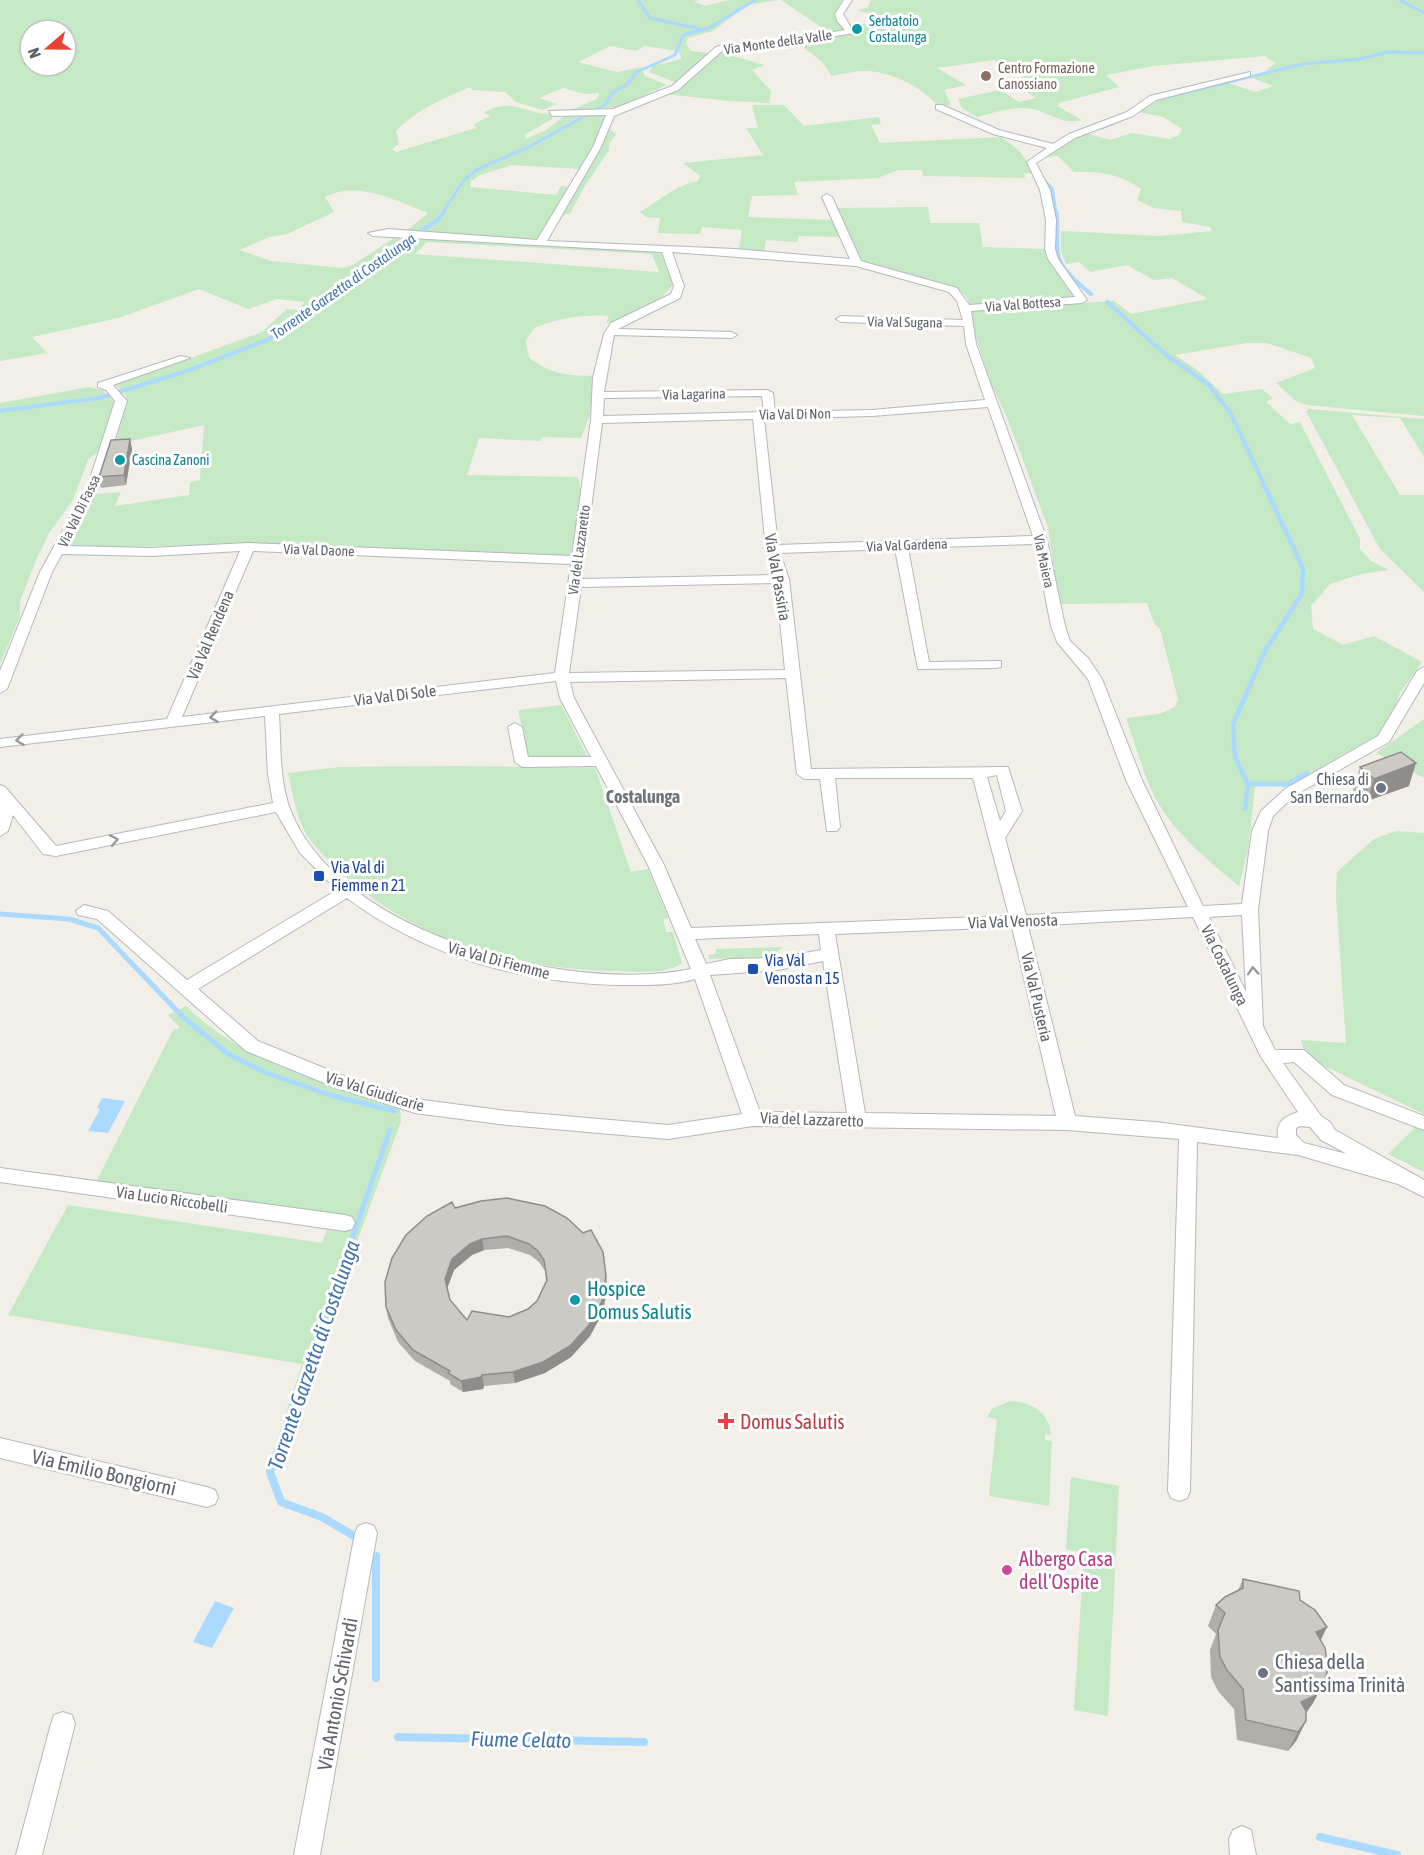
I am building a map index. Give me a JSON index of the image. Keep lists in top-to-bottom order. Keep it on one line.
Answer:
{"streets":{"street":["Via Monte della Valle","Via Val Bottesa","Via Val Sugana","Via Lagarina","Via Val Di Non","Via Val Di Fassa","Via Val Gardena","Via Val Daone","Via del Lazzaretto","Via Maiera","Via Val Passiria","Via Val Rendena","Via Val Di Sole","Via Val Venosta","Via Val Di Fiemme","Via Costalunga","Via Val Pusteria","Via Val Giudicarie","Via Lucio Riccobelli","Via Emilio Bongiorni","Via Antonio Schivardi"]},"crossings":[["Via Val Bottesa","Via Maiera"],["Via Val Sugana","Via Maiera"],["Via Lagarina","Via Val Di Non"],["Via Lagarina","Via del Lazzaretto"],["Via Lagarina","Via Val Passiria"],["Via Val Di Non","Via del Lazzaretto"],["Via Val Di Non","Via Maiera"],["Via Val Di Non","Via Val Passiria"],["Via Val Di Fassa","Via Val Daone"],["Via Val Gardena","Via Maiera"],["Via Val Gardena","Via Val Passiria"],["Via Val Daone","Via del Lazzaretto"],["Via Val Daone","Via Val Rendena"],["Via del Lazzaretto","Via Val Di Sole"],["Via del Lazzaretto","Via Val Venosta"],["Via del Lazzaretto","Via Val Di Fiemme"],["Via del Lazzaretto","Via Costalunga"],["Via del Lazzaretto","Via Val Pusteria"],["Via del Lazzaretto","Via Val Giudicarie"],["Via Maiera","Via Val Venosta"],["Via Maiera","Via Costalunga"],["Via Val Passiria","Via Val Di Sole"],["Via Val Rendena","Via Val Di Sole"],["Via Val Di Sole","Via Val Di Fiemme"],["Via Val Venosta","Via Costalunga"],["Via Val Venosta","Via Val Pusteria"]],"districts":["Costalunga"],"water":["Torrente Garzetta di Costalunga","Fiume Celato"],"places":{"other":["Serbatoio Costalunga","Centro Formazione Canossiano","Cascina Zanoni","Chiesa di San Bernardo","Hospice Domus Salutis","Albergo Casa dell'Ospite","Chiesa della Santissima Trinità"],"transit":["Via Val di Fiemme n 21","Via Val Venosta n 15"],"health":["Domus Salutis"]},"north":"left"}
